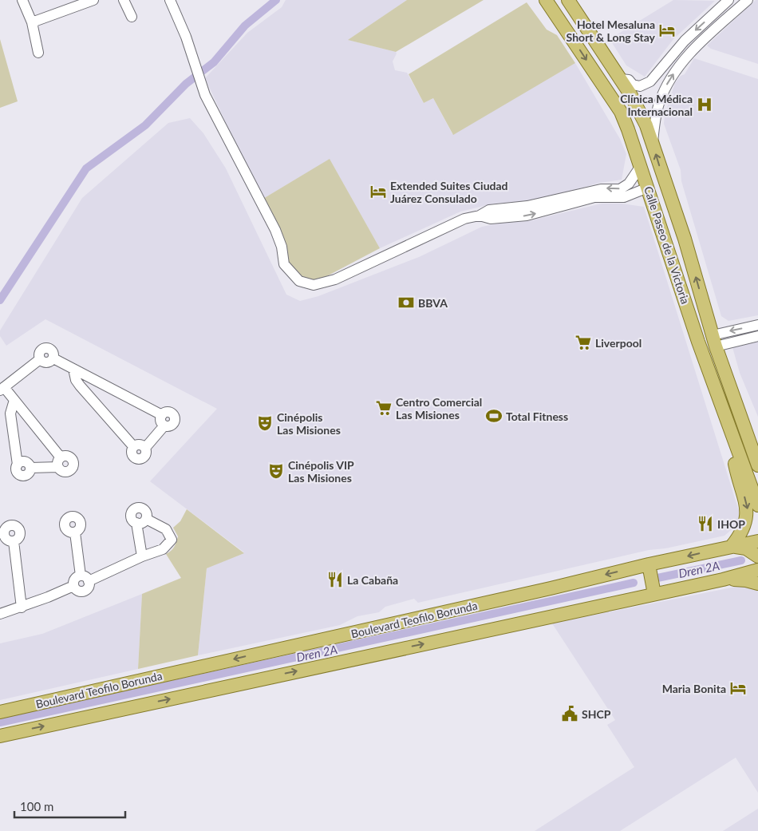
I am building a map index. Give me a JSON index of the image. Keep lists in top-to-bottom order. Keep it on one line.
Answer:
{"streets":{"main road":["Calle Paseo de la Victoria","Boulevard Teofilo Borunda"]},"water":["Dren 2A"],"places":{"hotel":["Hotel Mesaluna Short & Long Stay","Extended Suites Ciudad Juárez Consulado","Maria Bonita"],"hospital":["Clínica Médica Internacional"],"bank":["BBVA"],"supermarket":["Liverpool","Centro Comercial Las Misiones"],"sports":["Total Fitness"],"theatre":["Cinépolis Las Misiones","Cinépolis VIP Las Misiones"],"restaurant":["IHOP","La Cabaña"],"public building":["SHCP"]},"scale_bar":"100 m"}
